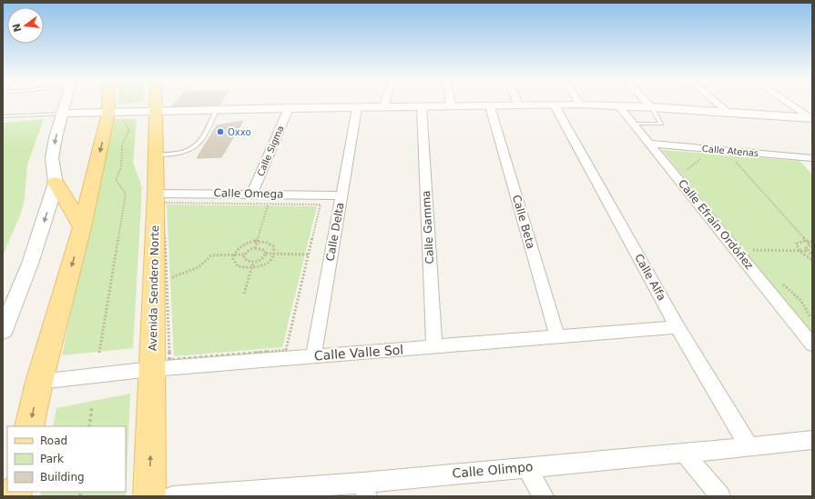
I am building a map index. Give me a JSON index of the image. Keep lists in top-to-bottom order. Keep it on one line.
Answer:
{"streets":{"main road":["Avenida Sendero Norte"],"street":["Calle Sigma","Calle Atenas","Calle Omega","Calle Beta","Calle Efraín Ordóñez","Calle Gamma","Calle Delta","Calle Alfa","Calle Valle Sol","Calle Olimpo"]},"crossings":[["Calle Sigma","Calle Omega"],["Calle Atenas","Calle Efraín Ordóñez"],["Calle Omega","Calle Delta"],["Calle Omega","Avenida Sendero Norte"],["Calle Beta","Calle Valle Sol"],["Calle Gamma","Calle Valle Sol"],["Calle Delta","Calle Valle Sol"],["Calle Alfa","Calle Valle Sol"],["Calle Alfa","Calle Olimpo"],["Avenida Sendero Norte","Calle Valle Sol"]],"places":["Oxxo"],"legend":["Road","Park","Building"],"north":"left"}
